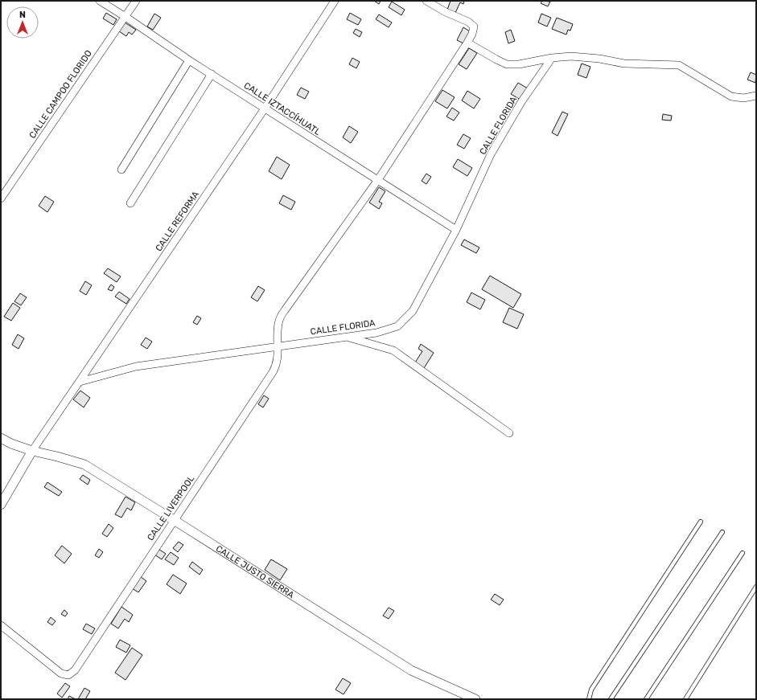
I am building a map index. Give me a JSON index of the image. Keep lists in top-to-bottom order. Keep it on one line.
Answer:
{"streets":{"street":["CALLE CAMPOO FLORIDO","CALLE IZTACCÍHUATL","CALLE FLORIDA","CALLE REFORMA","CALLE LIVERPOOL","CALLE JUSTO SIERRA"]},"crossings":[["CALLE CAMPOO FLORIDO","CALLE IZTACCÍHUATL"],["CALLE IZTACCÍHUATL","CALLE FLORIDA"],["CALLE IZTACCÍHUATL","CALLE REFORMA"],["CALLE IZTACCÍHUATL","CALLE LIVERPOOL"],["CALLE FLORIDA","CALLE REFORMA"],["CALLE FLORIDA","CALLE LIVERPOOL"],["CALLE REFORMA","CALLE JUSTO SIERRA"],["CALLE LIVERPOOL","CALLE JUSTO SIERRA"]],"north":"top"}
